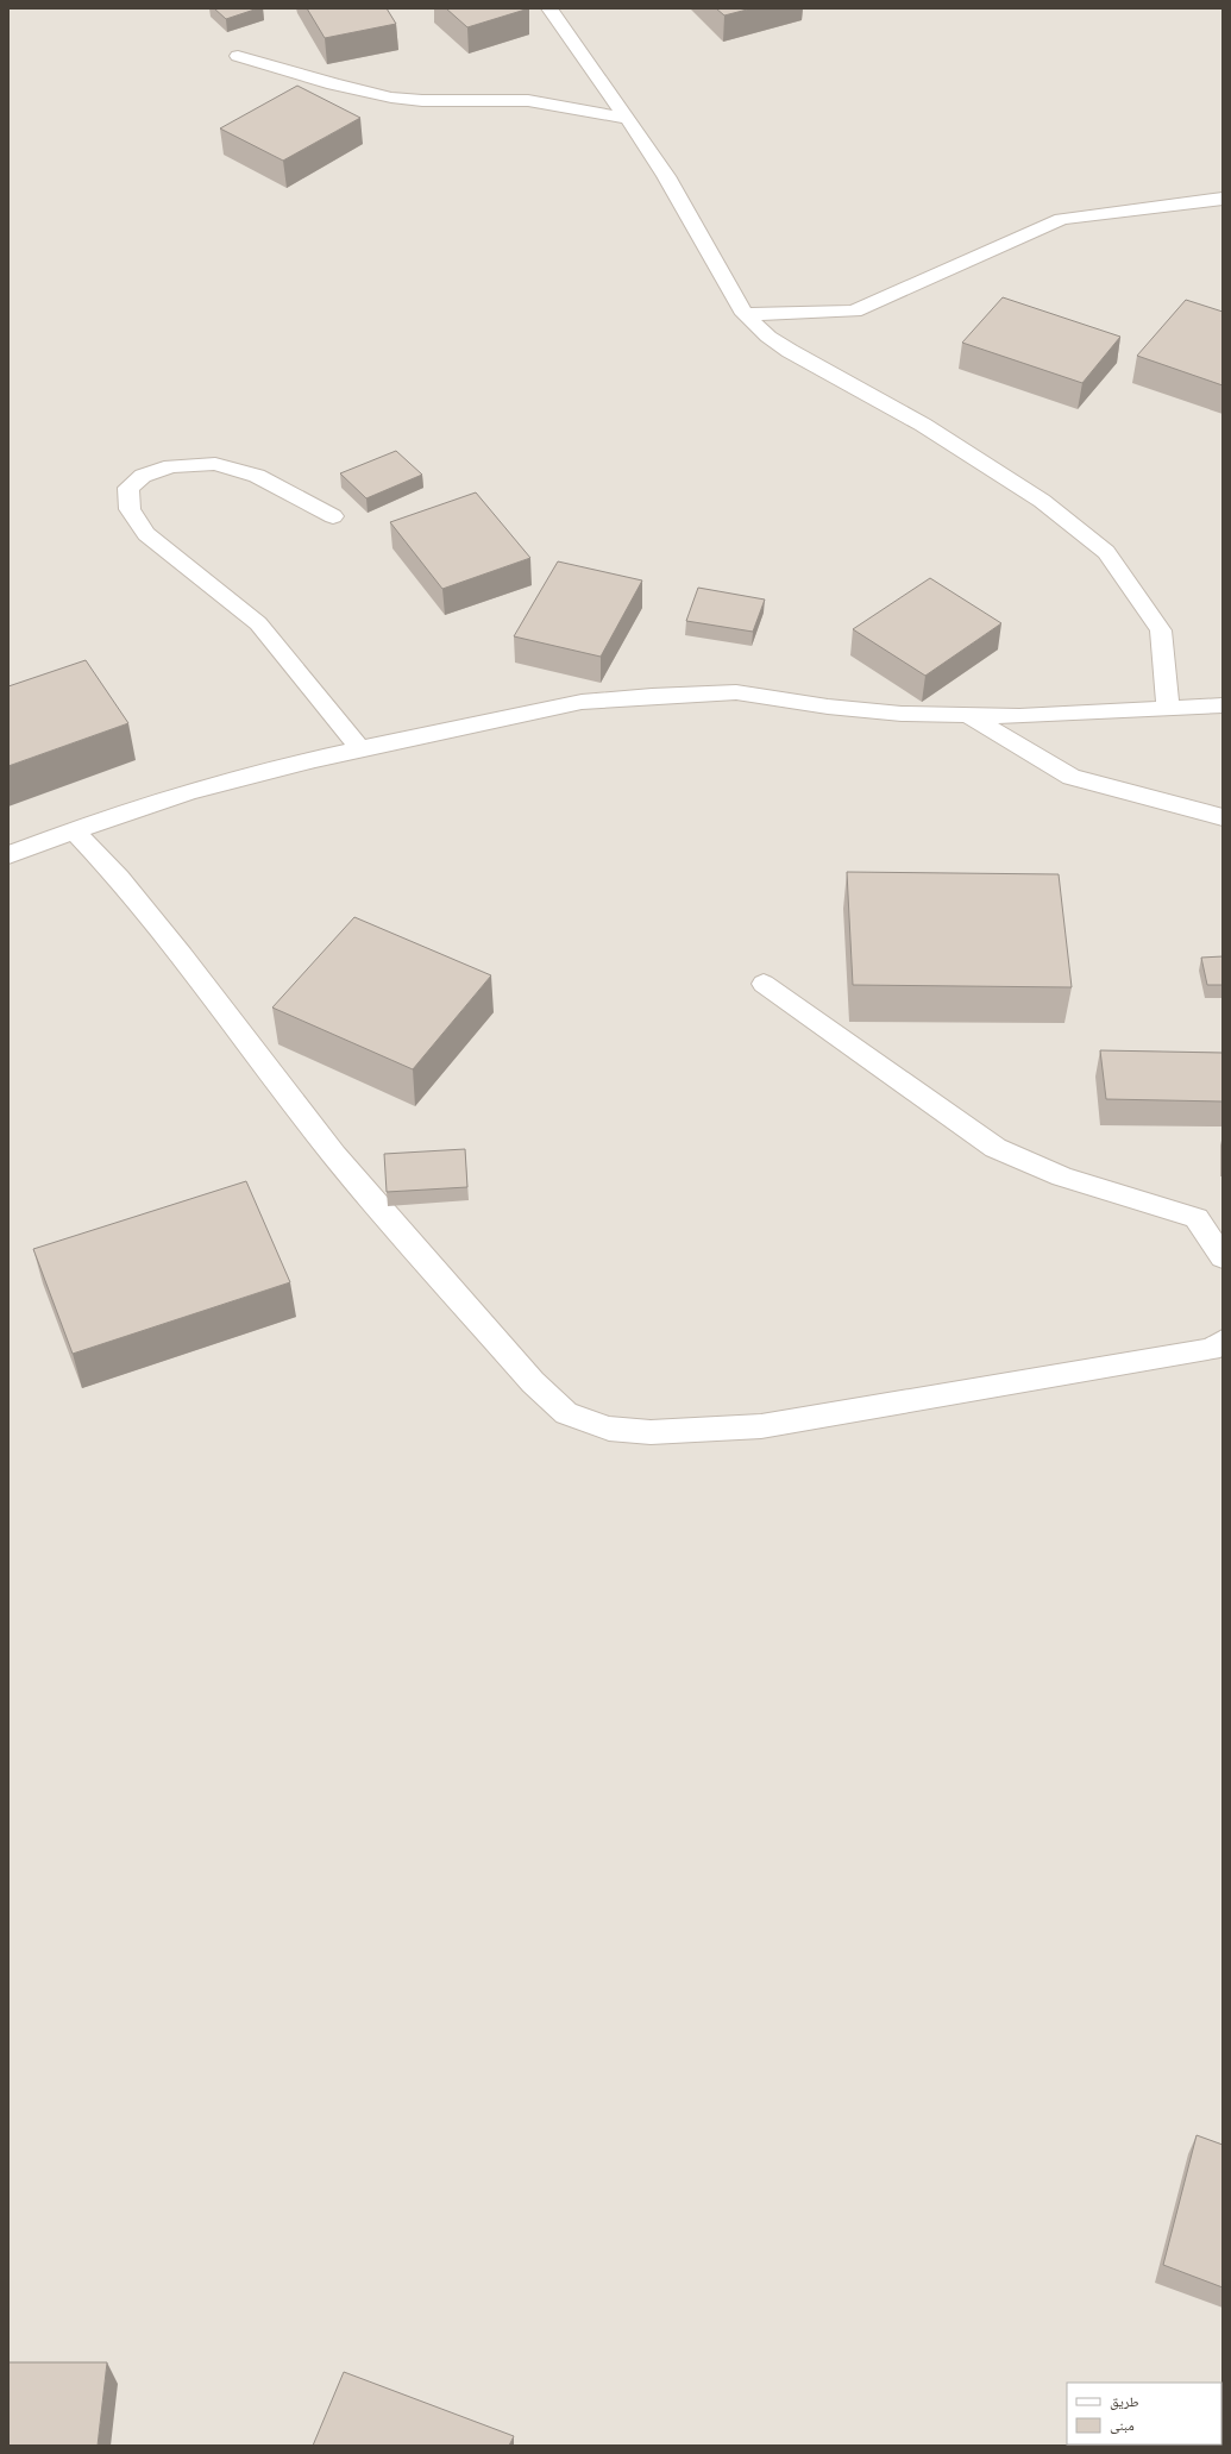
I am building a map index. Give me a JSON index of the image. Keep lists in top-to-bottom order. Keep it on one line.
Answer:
{"legend":["طريق","مبنى"]}
